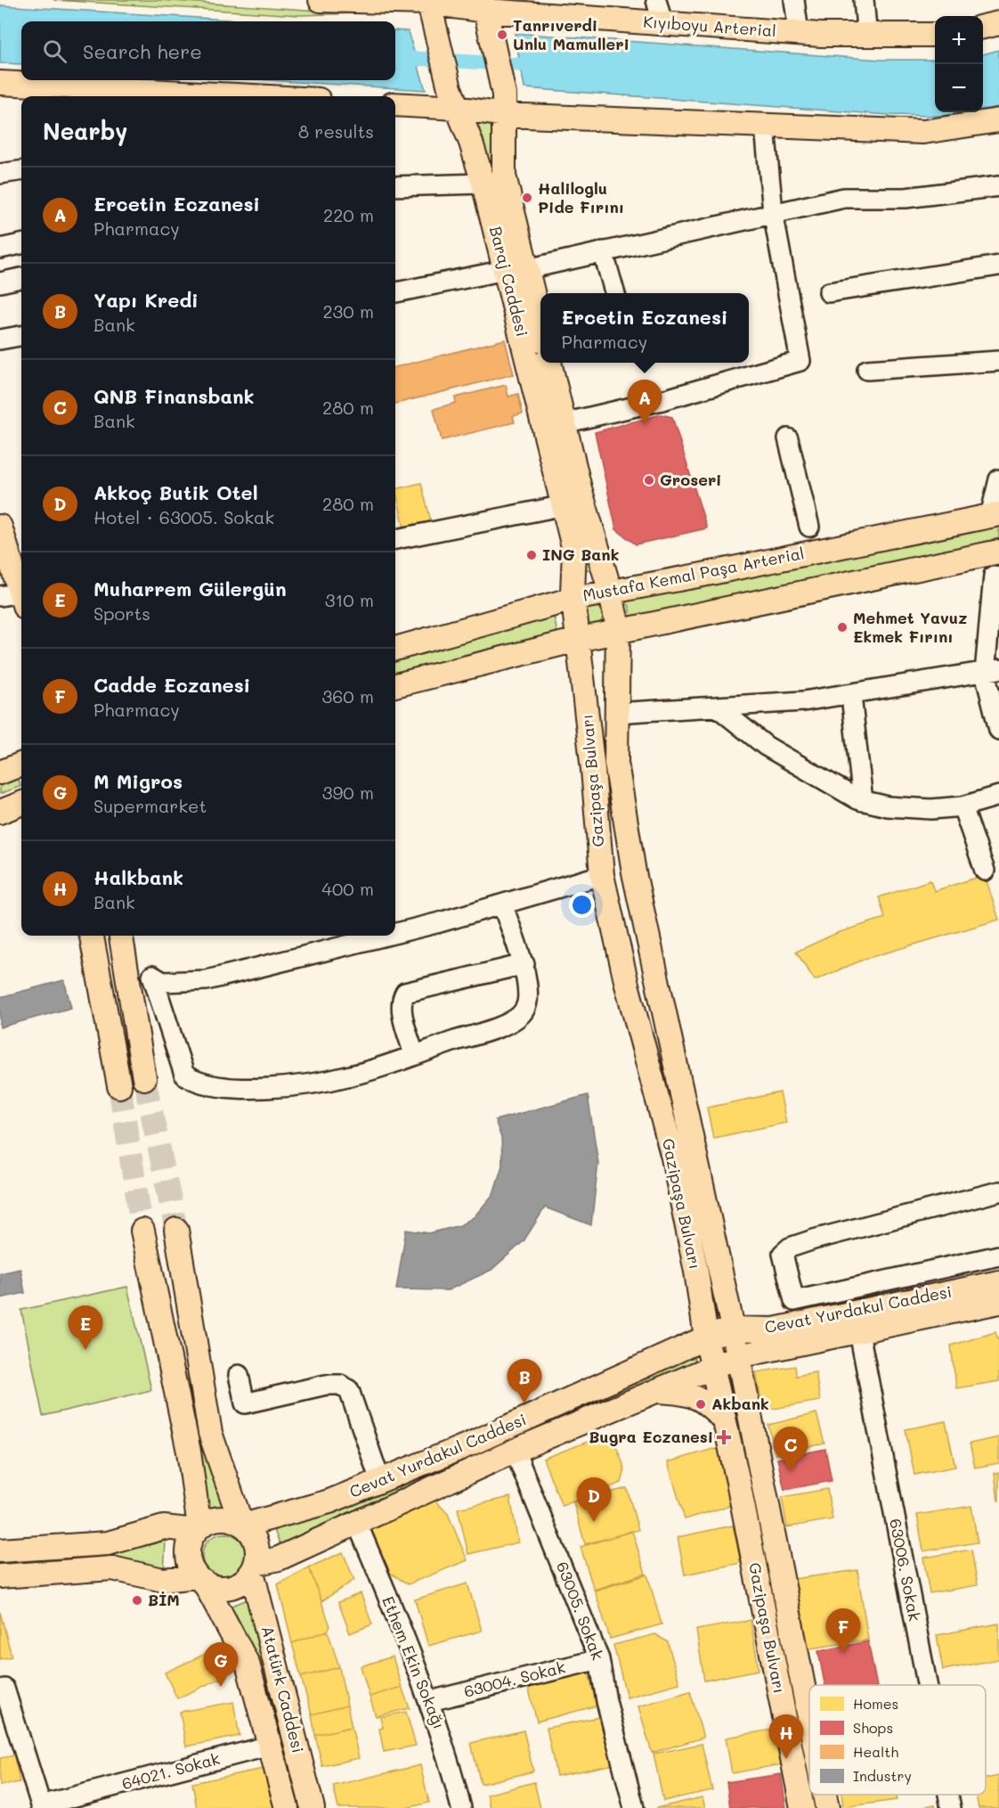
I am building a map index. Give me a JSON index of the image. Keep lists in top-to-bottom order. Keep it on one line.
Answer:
{"streets":{"main road":["Kıyıboyu Arterial","Baraj Caddesi","Mustafa Kemal Paşa Arterial","Gazipaşa Bulvarı","Cevat Yurdakul Caddesi","Atatürk Caddesi"],"street":["63006. Sokak","63005. Sokak","Ethem Ekin Sokağı","63004. Sokak","64021. Sokak"]},"crossings":[["Kıyıboyu Arterial","Baraj Caddesi"],["Baraj Caddesi","Mustafa Kemal Paşa Arterial"],["Baraj Caddesi","Gazipaşa Bulvarı"],["Mustafa Kemal Paşa Arterial","Gazipaşa Bulvarı"],["Gazipaşa Bulvarı","Cevat Yurdakul Caddesi"],["Cevat Yurdakul Caddesi","63006. Sokak"],["Cevat Yurdakul Caddesi","63005. Sokak"],["Cevat Yurdakul Caddesi","Ethem Ekin Sokağı"],["Cevat Yurdakul Caddesi","Atatürk Caddesi"],["63005. Sokak","63004. Sokak"],["Ethem Ekin Sokağı","63004. Sokak"],["Atatürk Caddesi","64021. Sokak"]],"places":{"other":["Tanrıverdi Unlu Mamulleri","Haliloglu Pide Fırını","Groseri","ING Bank","Mehmet Yavuz Ekmek Fırını","Akbank","BİM"],"health":["Bugra Eczanesi"]},"legend":["Homes","Shops","Health","Industry"],"page":{"map_buttons":["+","−"],"search":"Search here","heading":["Nearby","8 results"],"list":[{"mark":"A","name":"Ercetin Eczanesi","note":"Pharmacy","value":"220 m"},{"mark":"B","name":"Yapı Kredi","note":"Bank","value":"230 m"},{"mark":"C","name":"QNB Finansbank","note":"Bank","value":"280 m"},{"mark":"D","name":"Akkoç Butik Otel","note":"Hotel · 63005. Sokak","value":"280 m"},{"mark":"E","name":"Muharrem Gülergün","note":"Sports","value":"310 m"},{"mark":"F","name":"Cadde Eczanesi","note":"Pharmacy","value":"360 m"},{"mark":"G","name":"M Migros","note":"Supermarket","value":"390 m"},{"mark":"H","name":"Halkbank","note":"Bank","value":"400 m"}],"popup":["Ercetin Eczanesi","Pharmacy"],"pins":["A","E","B","C","D","F","G","H"]}}
